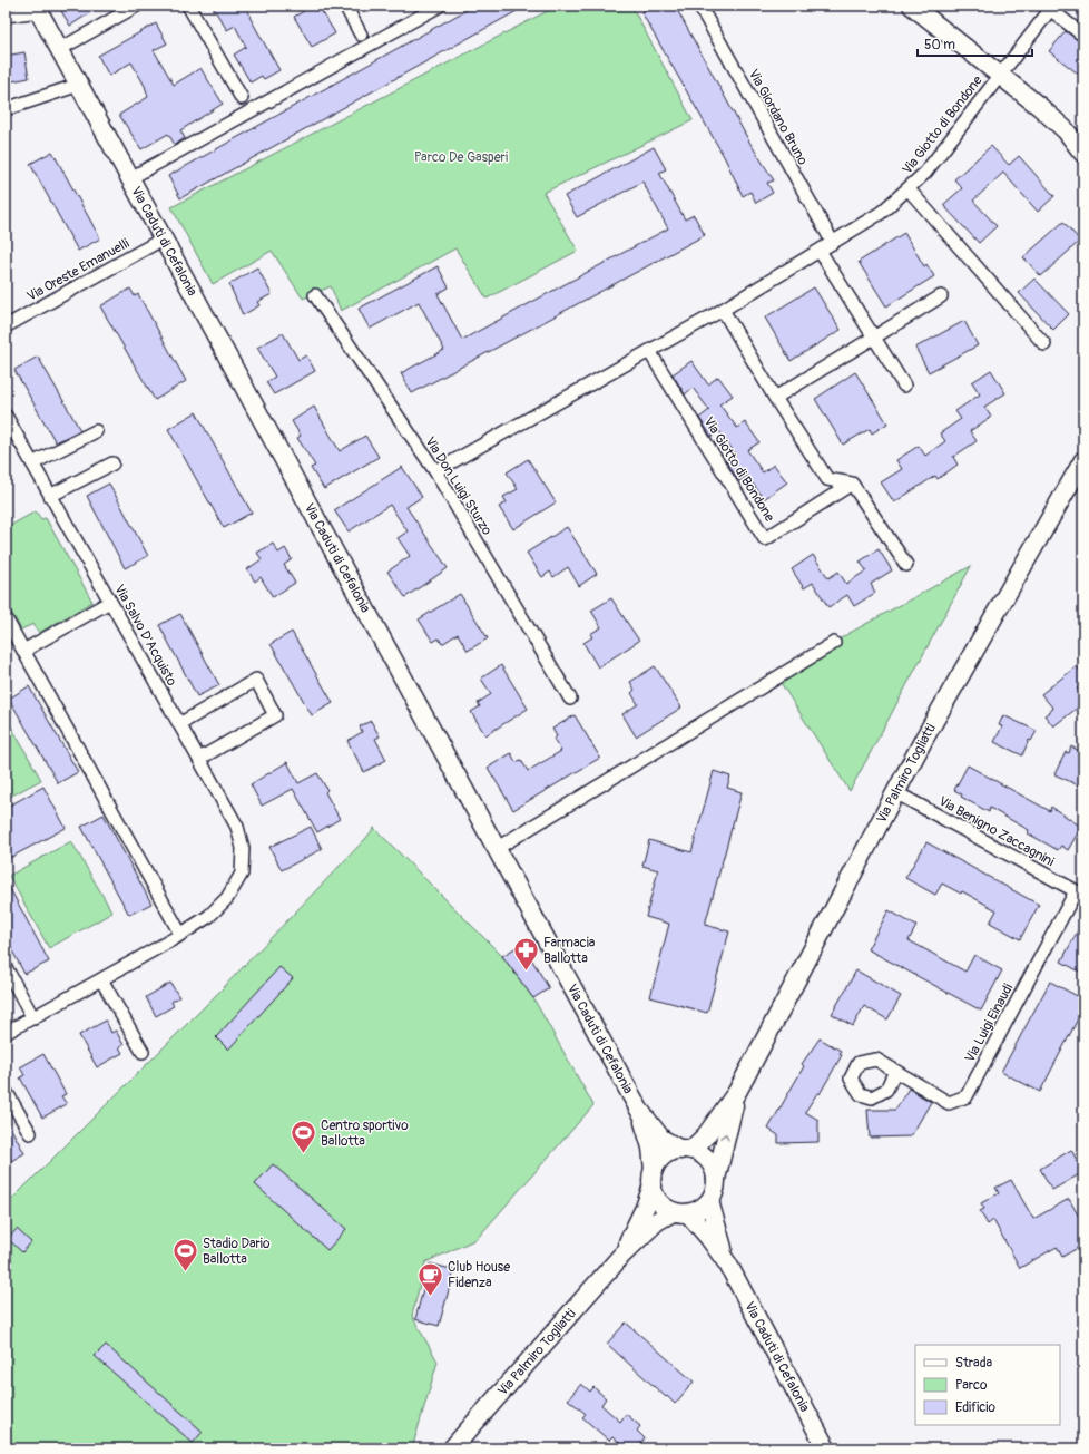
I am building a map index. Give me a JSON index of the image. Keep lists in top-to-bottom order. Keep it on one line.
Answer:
{"streets":{"street":["Via Giordano Bruno","Via Giotto di Bondone","Via Caduti di Cefalonia","Via Oreste Emanuelli","Via Don Luigi Sturzo","Via Salvo D'Acquisto","Via Palmiro Togliatti","Via Benigno Zaccagnini","Via Luigi Einaudi"]},"crossings":[["Via Giordano Bruno","Via Giotto di Bondone"],["Via Giotto di Bondone","Via Don Luigi Sturzo"],["Via Caduti di Cefalonia","Via Oreste Emanuelli"],["Via Caduti di Cefalonia","Via Palmiro Togliatti"],["Via Palmiro Togliatti","Via Benigno Zaccagnini"],["Via Benigno Zaccagnini","Via Luigi Einaudi"]],"parks":["Parco De Gasperi"],"places":{"pharmacy":["Farmacia Ballotta"],"sports":["Centro sportivo Ballotta","Stadio Dario Ballotta"],"cafe":["Club House Fidenza"]},"legend":["Strada","Parco","Edificio"],"scale_bar":"50 m"}
